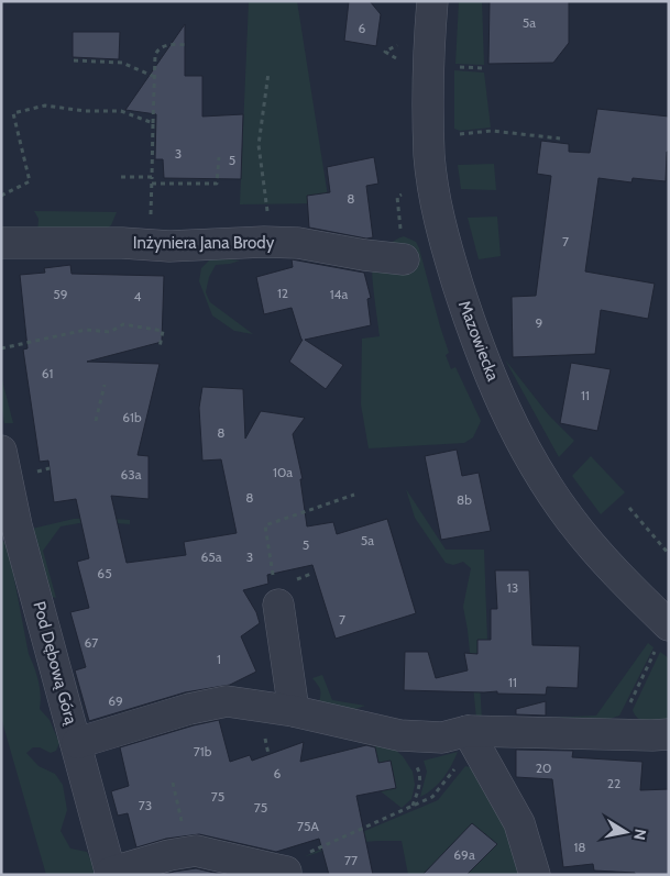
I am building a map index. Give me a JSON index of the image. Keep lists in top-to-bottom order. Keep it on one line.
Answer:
{"streets":{"street":["Inżyniera Jana Brody","Mazowiecka","Pod Dębową Górą"]},"house_numbers":["5a","6","3","5","8","7","12","59","14a","4","9","61","11","61b","8","10a","63a","8","8b","5a","5","65a","3","65","13","7","67","1","11","69","71b","20","6","22","75","73","75","75A","18","69a","77"],"north":"right"}
